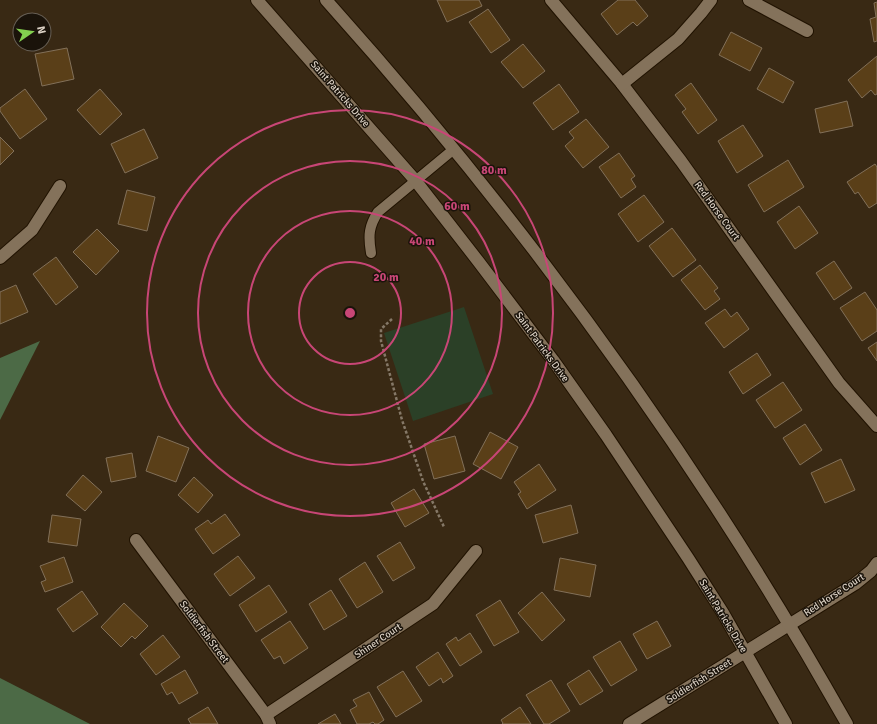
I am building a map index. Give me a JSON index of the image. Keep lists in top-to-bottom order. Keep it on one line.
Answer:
{"streets":{"main road":["Saint Patricks Drive","Red Horse Court","Soldierfish Street","Shiner Court"]},"crossings":[["Saint Patricks Drive","Soldierfish Street"],["Red Horse Court","Soldierfish Street"],["Soldierfish Street","Shiner Court"]],"north":"right","rings":["80 m","60 m","40 m","20 m"]}
